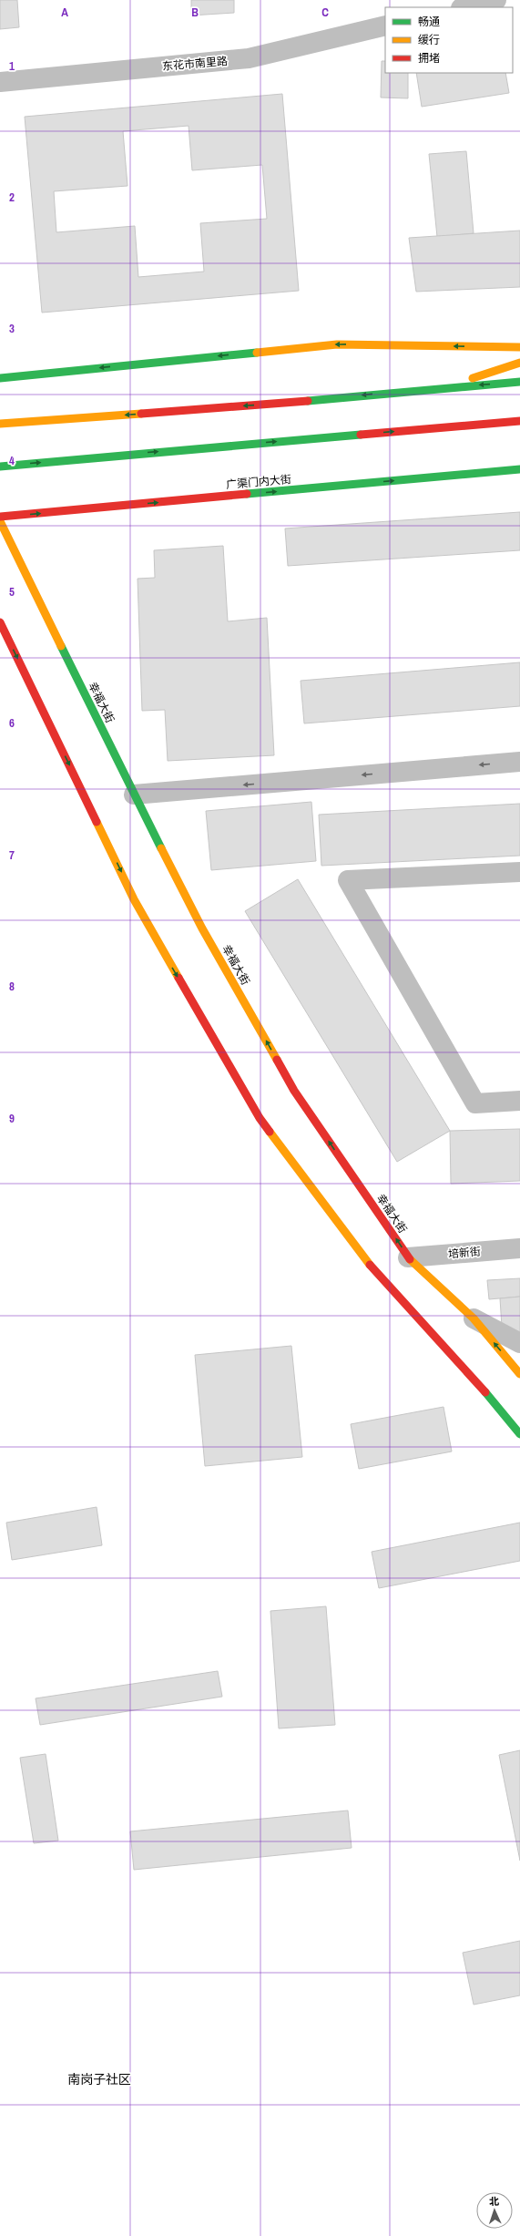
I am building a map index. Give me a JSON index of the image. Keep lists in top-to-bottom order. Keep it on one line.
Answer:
{"streets":{"main road":["广渠门内大街","幸福大街"],"street":["东花市南里路","培新街"]},"crossings":[["幸福大街","培新街"]],"districts":["南岗子社区"],"legend":["畅通","缓行","拥堵"],"north":"top","grid":{"columns":["A","B","C"],"rows":["1","2","3","4","5","6","7","8","9"]}}
